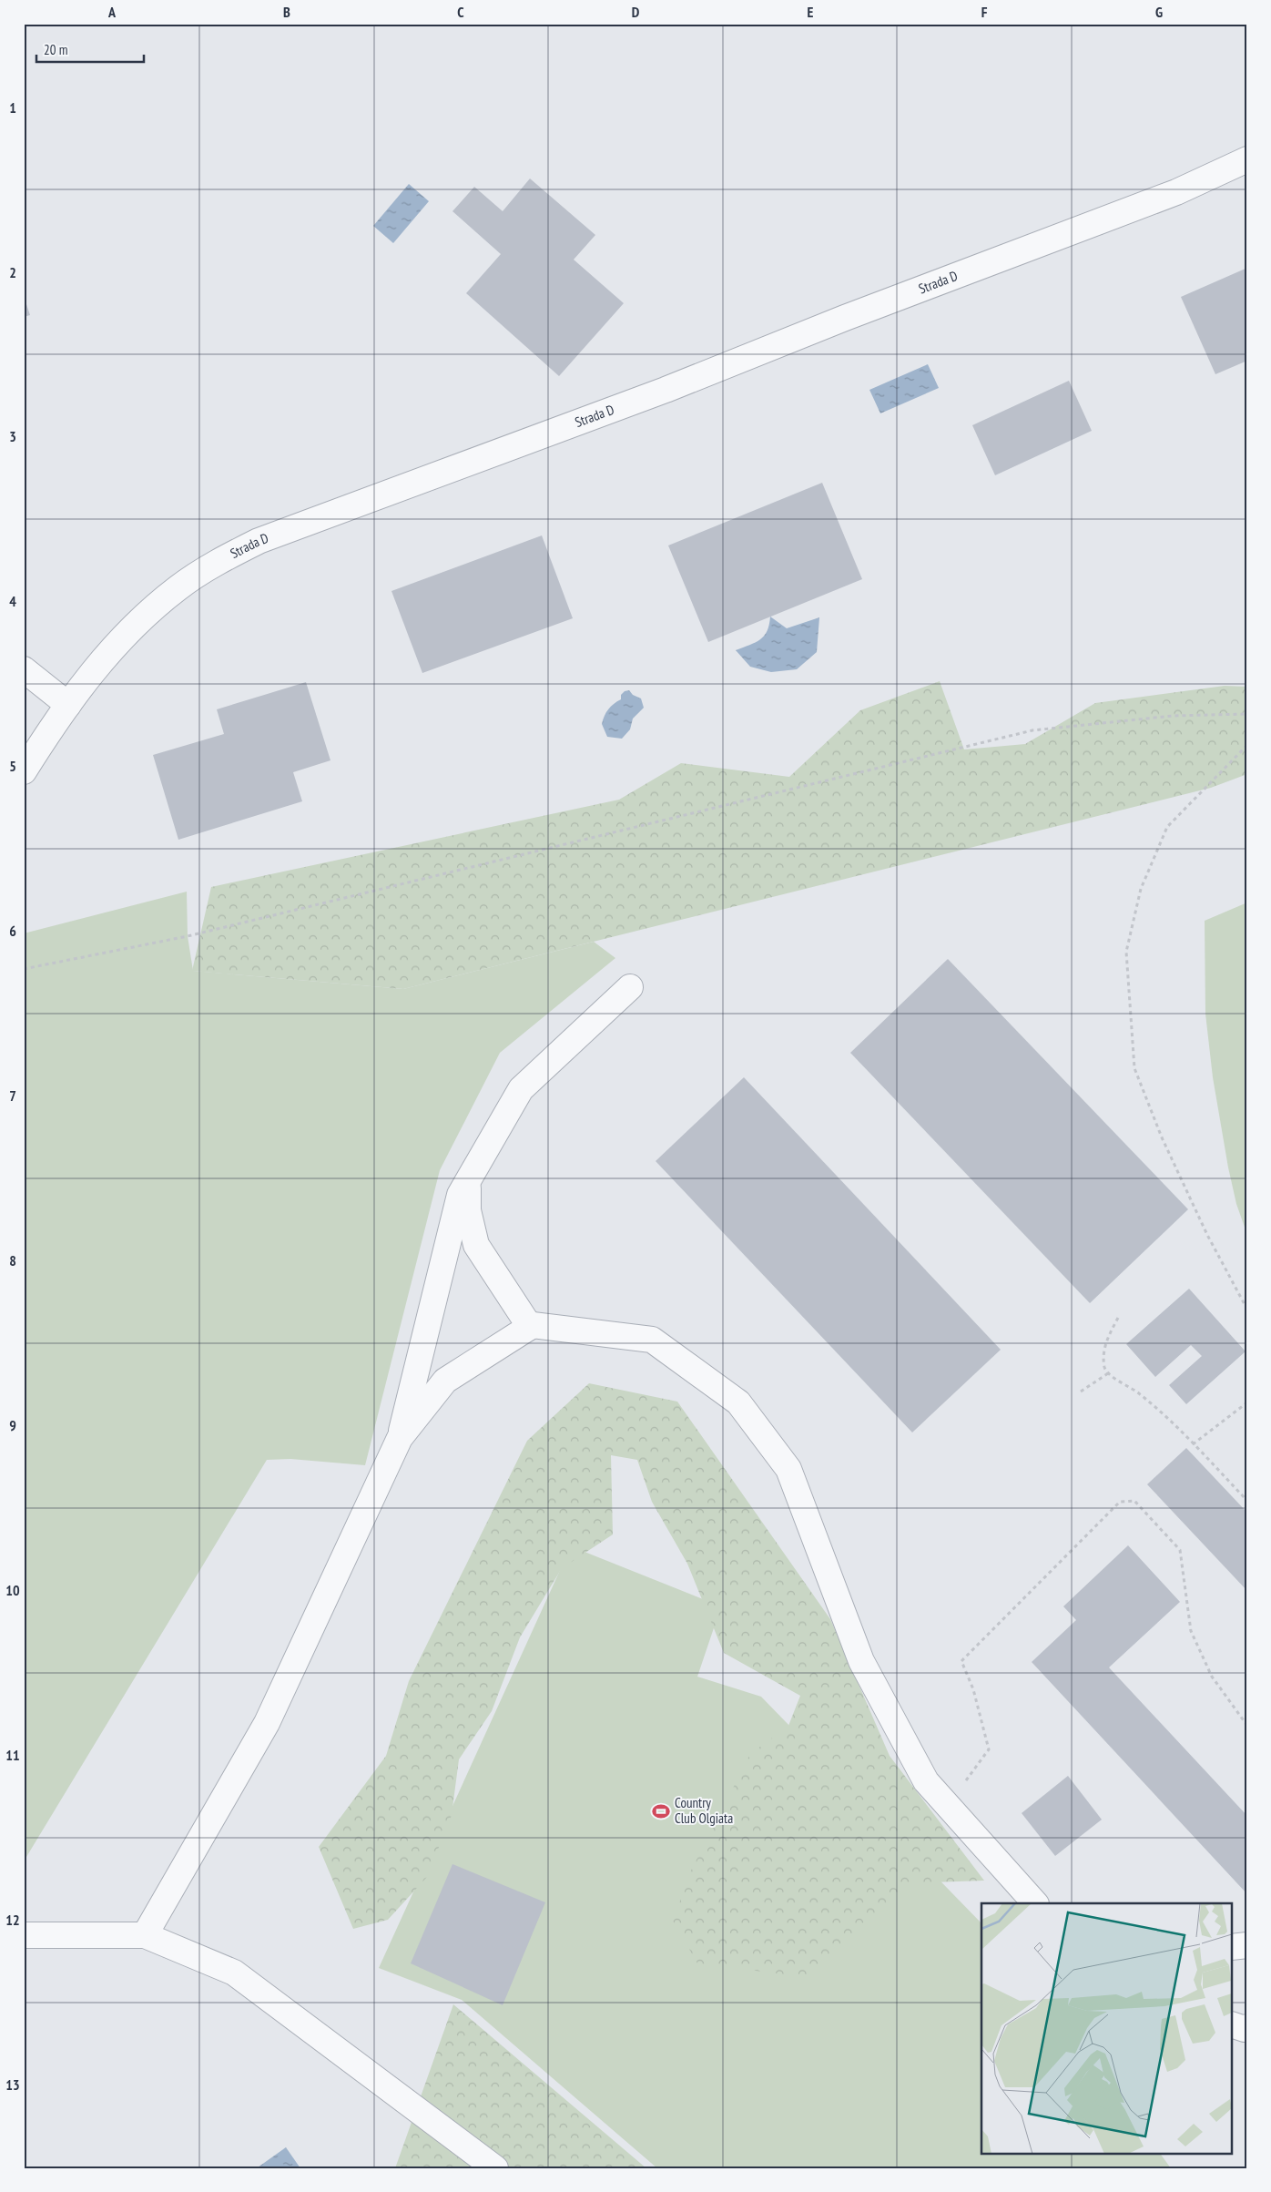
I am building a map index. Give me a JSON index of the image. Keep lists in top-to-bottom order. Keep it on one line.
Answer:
{"streets":{"street":["Strada D"]},"places":{"sports":["Country Club Olgiata"]},"scale_bar":"20 m","grid":{"columns":["A","B","C","D","E","F","G"],"rows":["1","2","3","4","5","6","7","8","9","10","11","12","13"]}}
